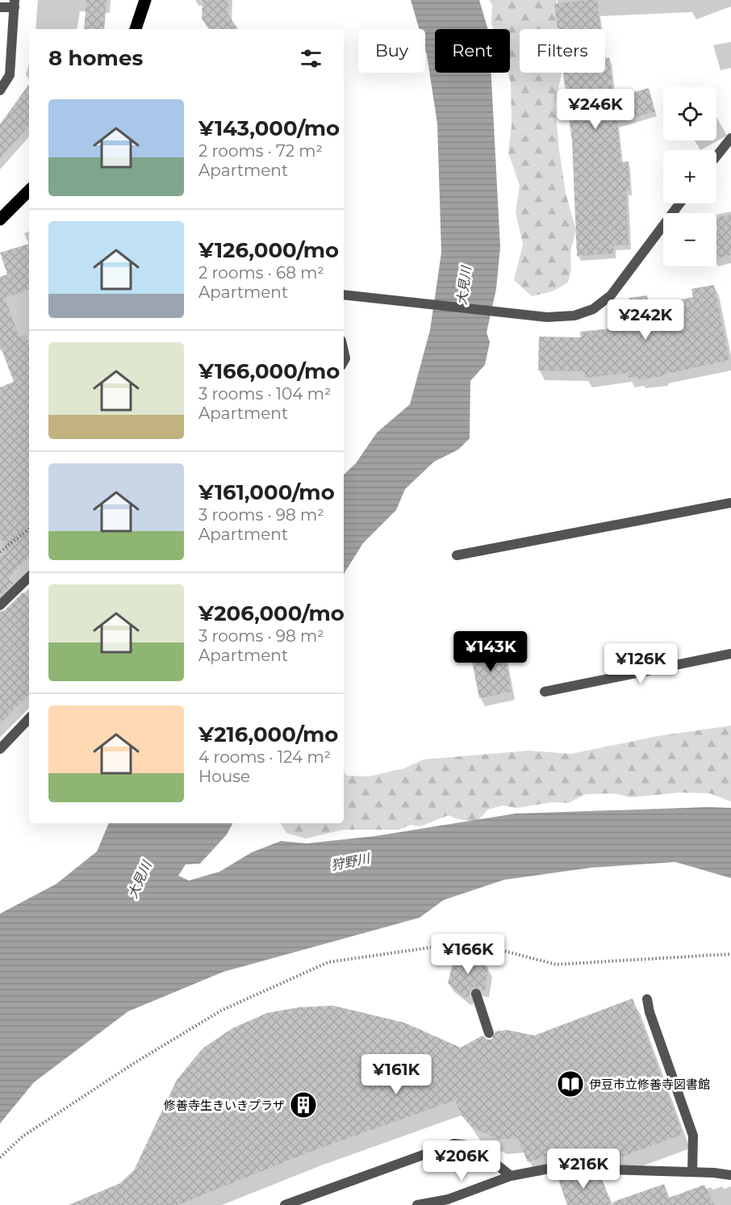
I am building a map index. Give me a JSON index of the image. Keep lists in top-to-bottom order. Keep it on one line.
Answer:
{"water":["大見川","狩野川"],"places":{"library":["伊豆市立修善寺図書館"],"building":["修善寺生きいきプラザ"]},"page":{"chip":["Buy","Rent","Filters"],"heading":"8 homes","map_buttons":["+","−"],"list":[{"name":"¥143,000/mo","note":"2 rooms · 72 m² · Apartment"},{"name":"¥126,000/mo","note":"2 rooms · 68 m² · Apartment"},{"name":"¥166,000/mo","note":"3 rooms · 104 m² · Apartment"},{"name":"¥161,000/mo","note":"3 rooms · 98 m² · Apartment"},{"name":"¥206,000/mo","note":"3 rooms · 98 m² · Apartment"},{"name":"¥216,000/mo","note":"4 rooms · 124 m² · House"}],"price":["¥246K","¥242K","¥143K","¥126K","¥166K","¥161K","¥206K","¥216K"]}}
